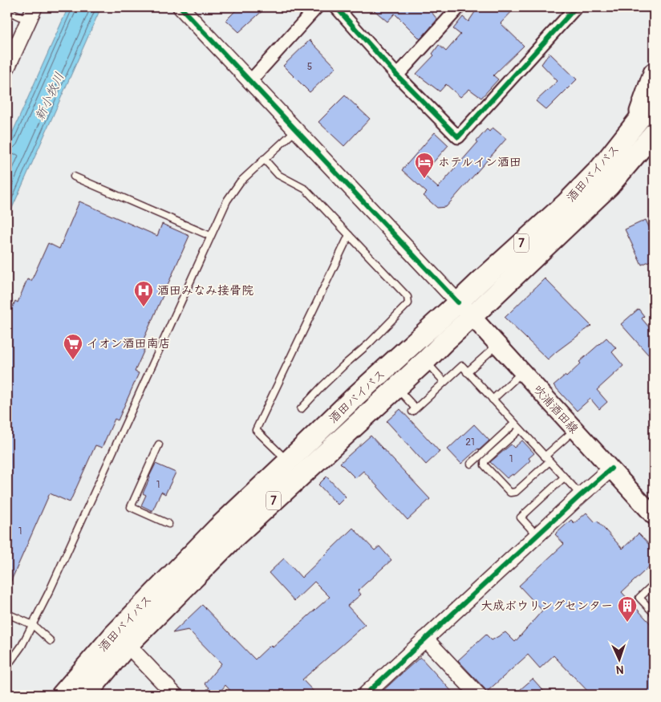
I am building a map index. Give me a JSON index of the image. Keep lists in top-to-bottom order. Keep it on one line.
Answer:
{"streets":{"highway":["酒田バイパス","7"],"main road":["吹浦酒田線"]},"crossings":[["酒田バイパス","吹浦酒田線"]],"water":["新小牧川"],"places":{"hotel":["ホテルイン酒田"],"hospital":["酒田みなみ接骨院"],"supermarket":["イオン酒田南店"],"building":["大成ボウリングセンター"]},"house_numbers":["5","21","1","1","1"],"north":"bottom"}
